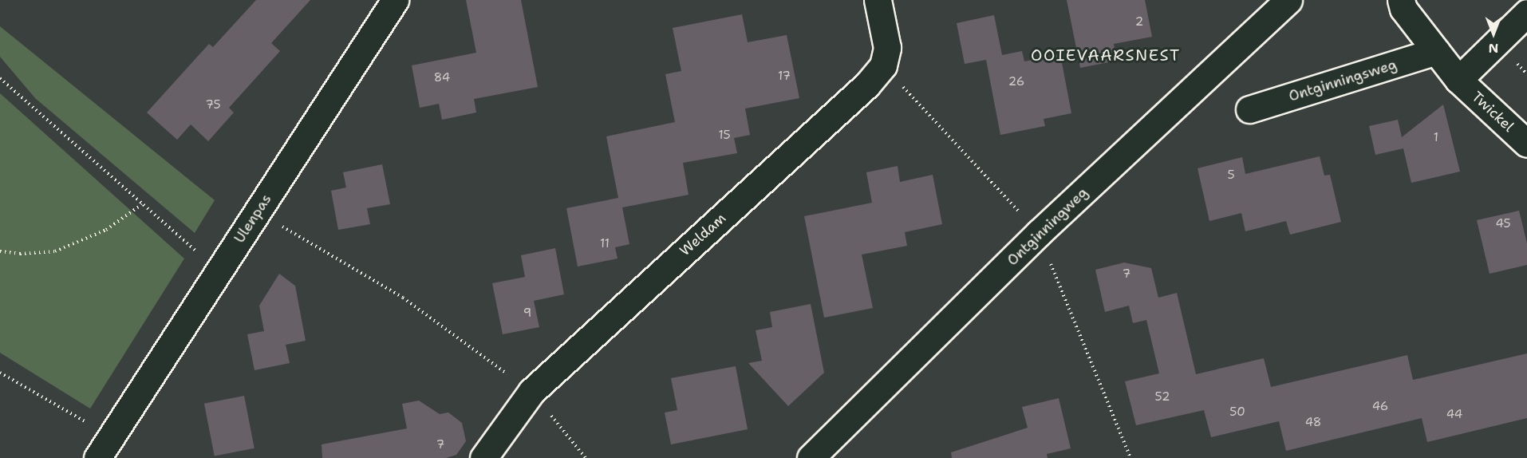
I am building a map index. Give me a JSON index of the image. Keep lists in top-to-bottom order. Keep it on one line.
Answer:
{"streets":{"street":["Ontginningsweg","Twickel","Ulenpas","Ontginningweg","Weldam"]},"crossings":[["Ontginningsweg","Twickel"]],"districts":["OOIEVAARSNEST"],"house_numbers":["2","17","84","26","75","15","1","5","45","11","7","9","52","46","50","44","48","7"],"north":"bottom"}
